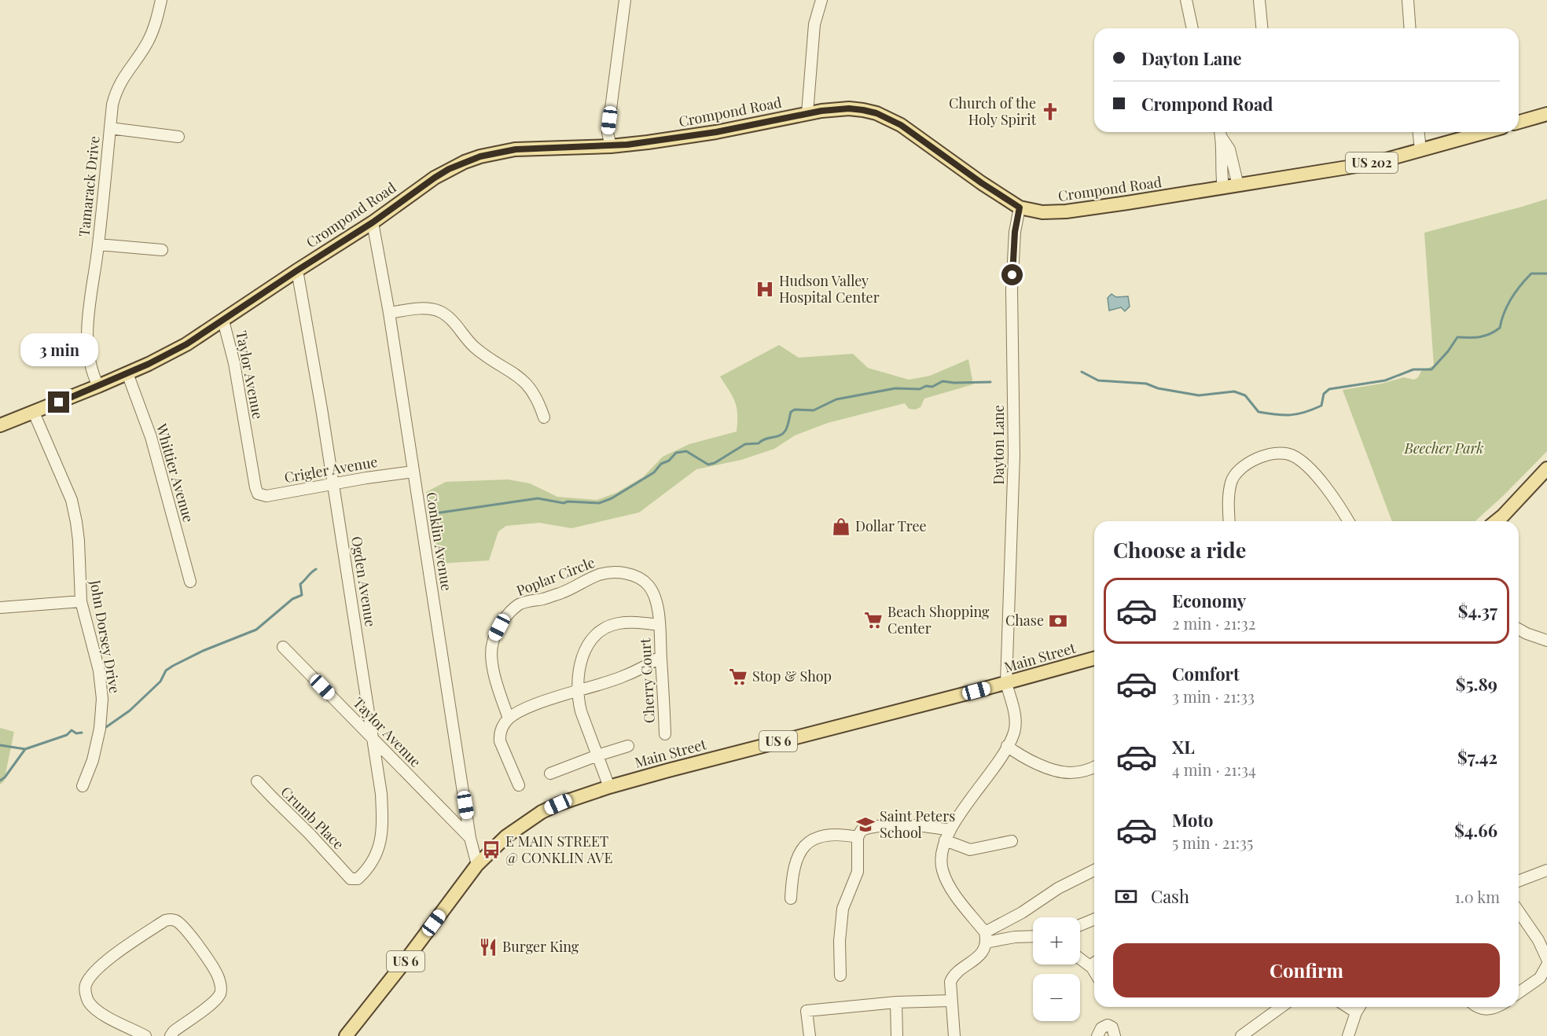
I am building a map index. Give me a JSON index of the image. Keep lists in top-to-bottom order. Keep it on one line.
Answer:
{"streets":{"main road":["Crompond Road","US 202","Main Street","US 6"],"street":["Tamarack Drive","Taylor Avenue","Dayton Lane","Crigler Avenue","Whittier Avenue","Conklin Avenue","Poplar Circle","Ogden Avenue","John Dorsey Drive","Cherry Court","Crumb Place"]},"crossings":[["Crompond Road","Tamarack Drive"],["Crompond Road","Taylor Avenue"],["Crompond Road","Dayton Lane"],["Crompond Road","Whittier Avenue"],["Crompond Road","Conklin Avenue"],["Crompond Road","Ogden Avenue"],["Crompond Road","John Dorsey Drive"],["Taylor Avenue","Crigler Avenue"],["Taylor Avenue","Conklin Avenue"],["Taylor Avenue","Ogden Avenue"],["Dayton Lane","Main Street"],["Crigler Avenue","Conklin Avenue"],["Crigler Avenue","Ogden Avenue"],["Conklin Avenue","Main Street"],["Poplar Circle","Cherry Court"],["Ogden Avenue","Crumb Place"]],"parks":["Beecher Park"],"places":{"church":["Church of the Holy Spirit"],"hospital":["Hudson Valley Hospital Center"],"shop":["Dollar Tree"],"supermarket":["Beach Shopping Center","Stop & Shop"],"bank":["Chase"],"school or university":["Saint Peters School"],"bus stop":["E MAIN STREET @ CONKLIN AVE"],"restaurant":["Burger King"]},"page":{"banner":["Dayton Lane","Crompond Road"],"bubble":"3 min","heading":"Choose a ride","list":[{"name":"Economy","note":"2 min · 21:32","value":"$4.37"},{"name":"Comfort","note":"3 min · 21:33","value":"$5.89"},{"name":"XL","note":"4 min · 21:34","value":"$7.42"},{"name":"Moto","note":"5 min · 21:35","value":"$4.66"}],"pay":["Cash","1.0 km"],"map_buttons":["+","−"],"buttons":"Confirm"}}
